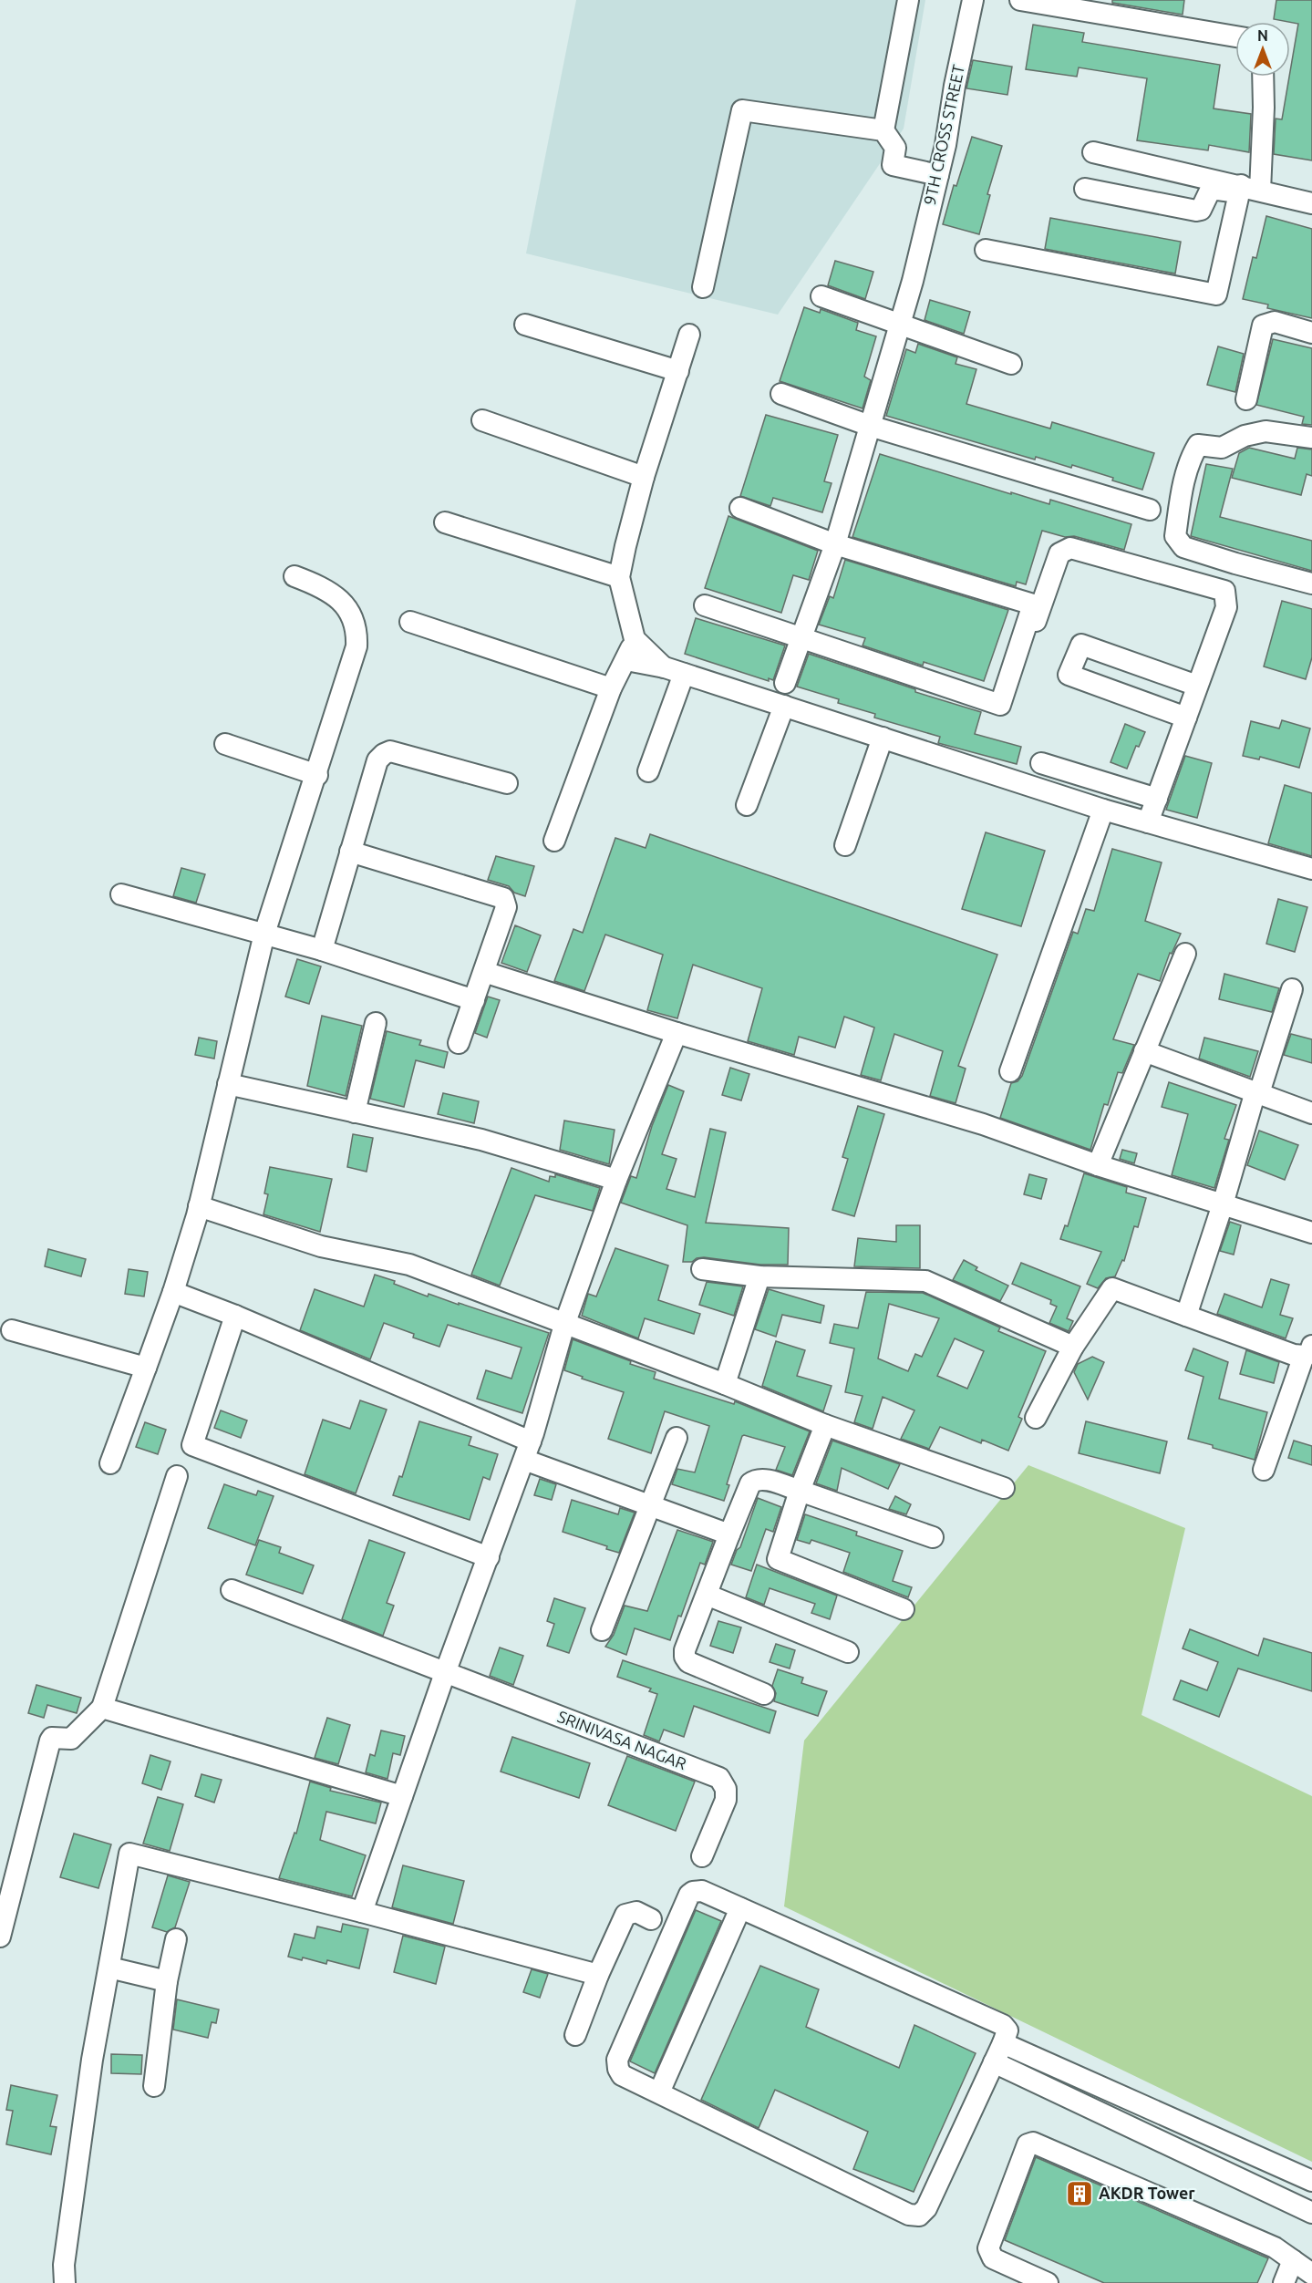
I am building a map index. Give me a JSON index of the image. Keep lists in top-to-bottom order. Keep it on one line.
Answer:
{"streets":{"street":["9TH CROSS STREET","SRINIVASA NAGAR"]},"places":{"building":["AKDR Tower"]},"north":"top"}
